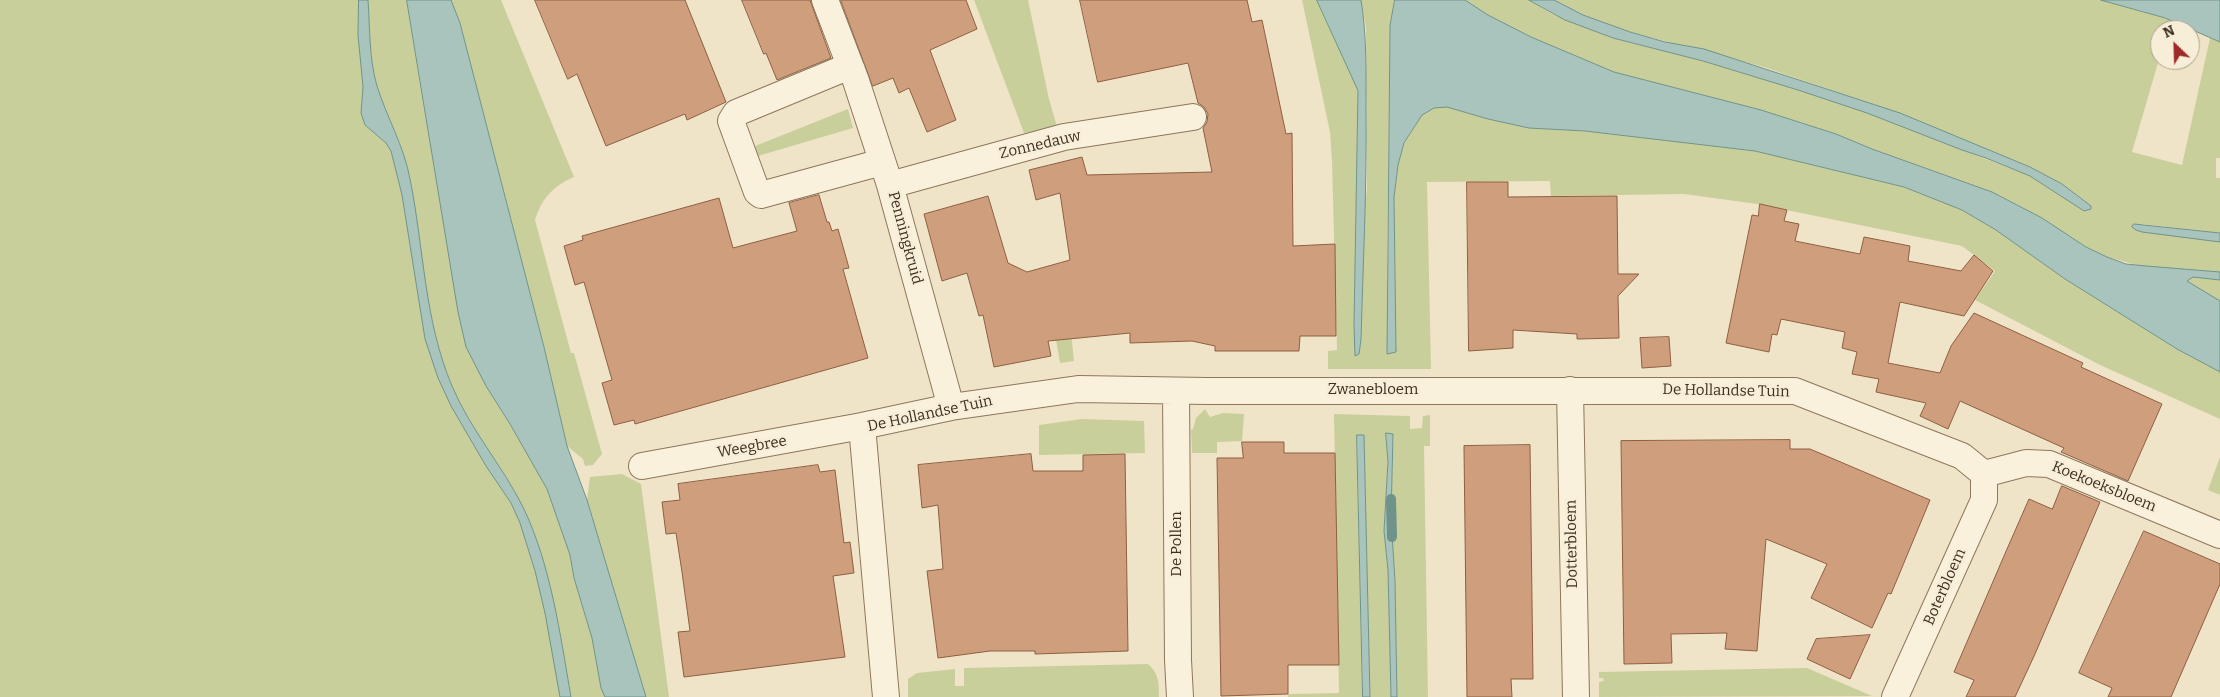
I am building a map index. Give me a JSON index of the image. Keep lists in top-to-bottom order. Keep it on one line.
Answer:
{"streets":{"street":["Zonnedauw","Penningkruid","Zwanebloem","De Hollandse Tuin","Weegbree","Koekoeksbloem","De Pollen","Dotterbloem","Boterbloem"]},"crossings":[["Zonnedauw","Penningkruid"],["Penningkruid","De Hollandse Tuin"],["Zwanebloem","De Hollandse Tuin"],["Zwanebloem","De Pollen"],["Zwanebloem","Dotterbloem"],["De Hollandse Tuin","Weegbree"],["De Hollandse Tuin","Koekoeksbloem"],["De Hollandse Tuin","De Pollen"],["De Hollandse Tuin","Dotterbloem"],["De Hollandse Tuin","Boterbloem"],["Koekoeksbloem","Boterbloem"]],"north":"top left"}
